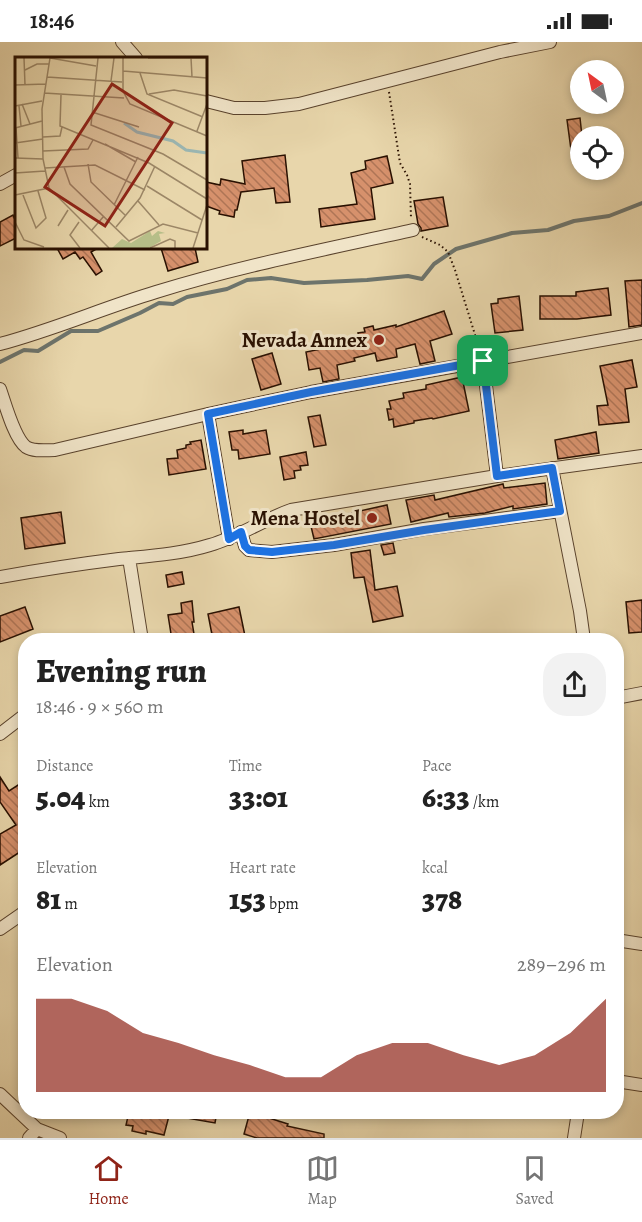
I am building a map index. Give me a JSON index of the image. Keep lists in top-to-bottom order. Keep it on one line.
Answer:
{"places":["Nevada Annex","Mena Hostel"],"north":"top left","page":{"status":"18:46","heading":["Evening run","18:46 · 9 × 560 m"],"stats":[["Distance","5.04 km"],["Time","33:01"],["Pace","6:33 /km"],["Elevation","81 m"],["Heart rate","153 bpm"],["kcal","378"]],"chart":["Elevation","289–296 m"],"tabs":["Home","Map","Saved"]}}
